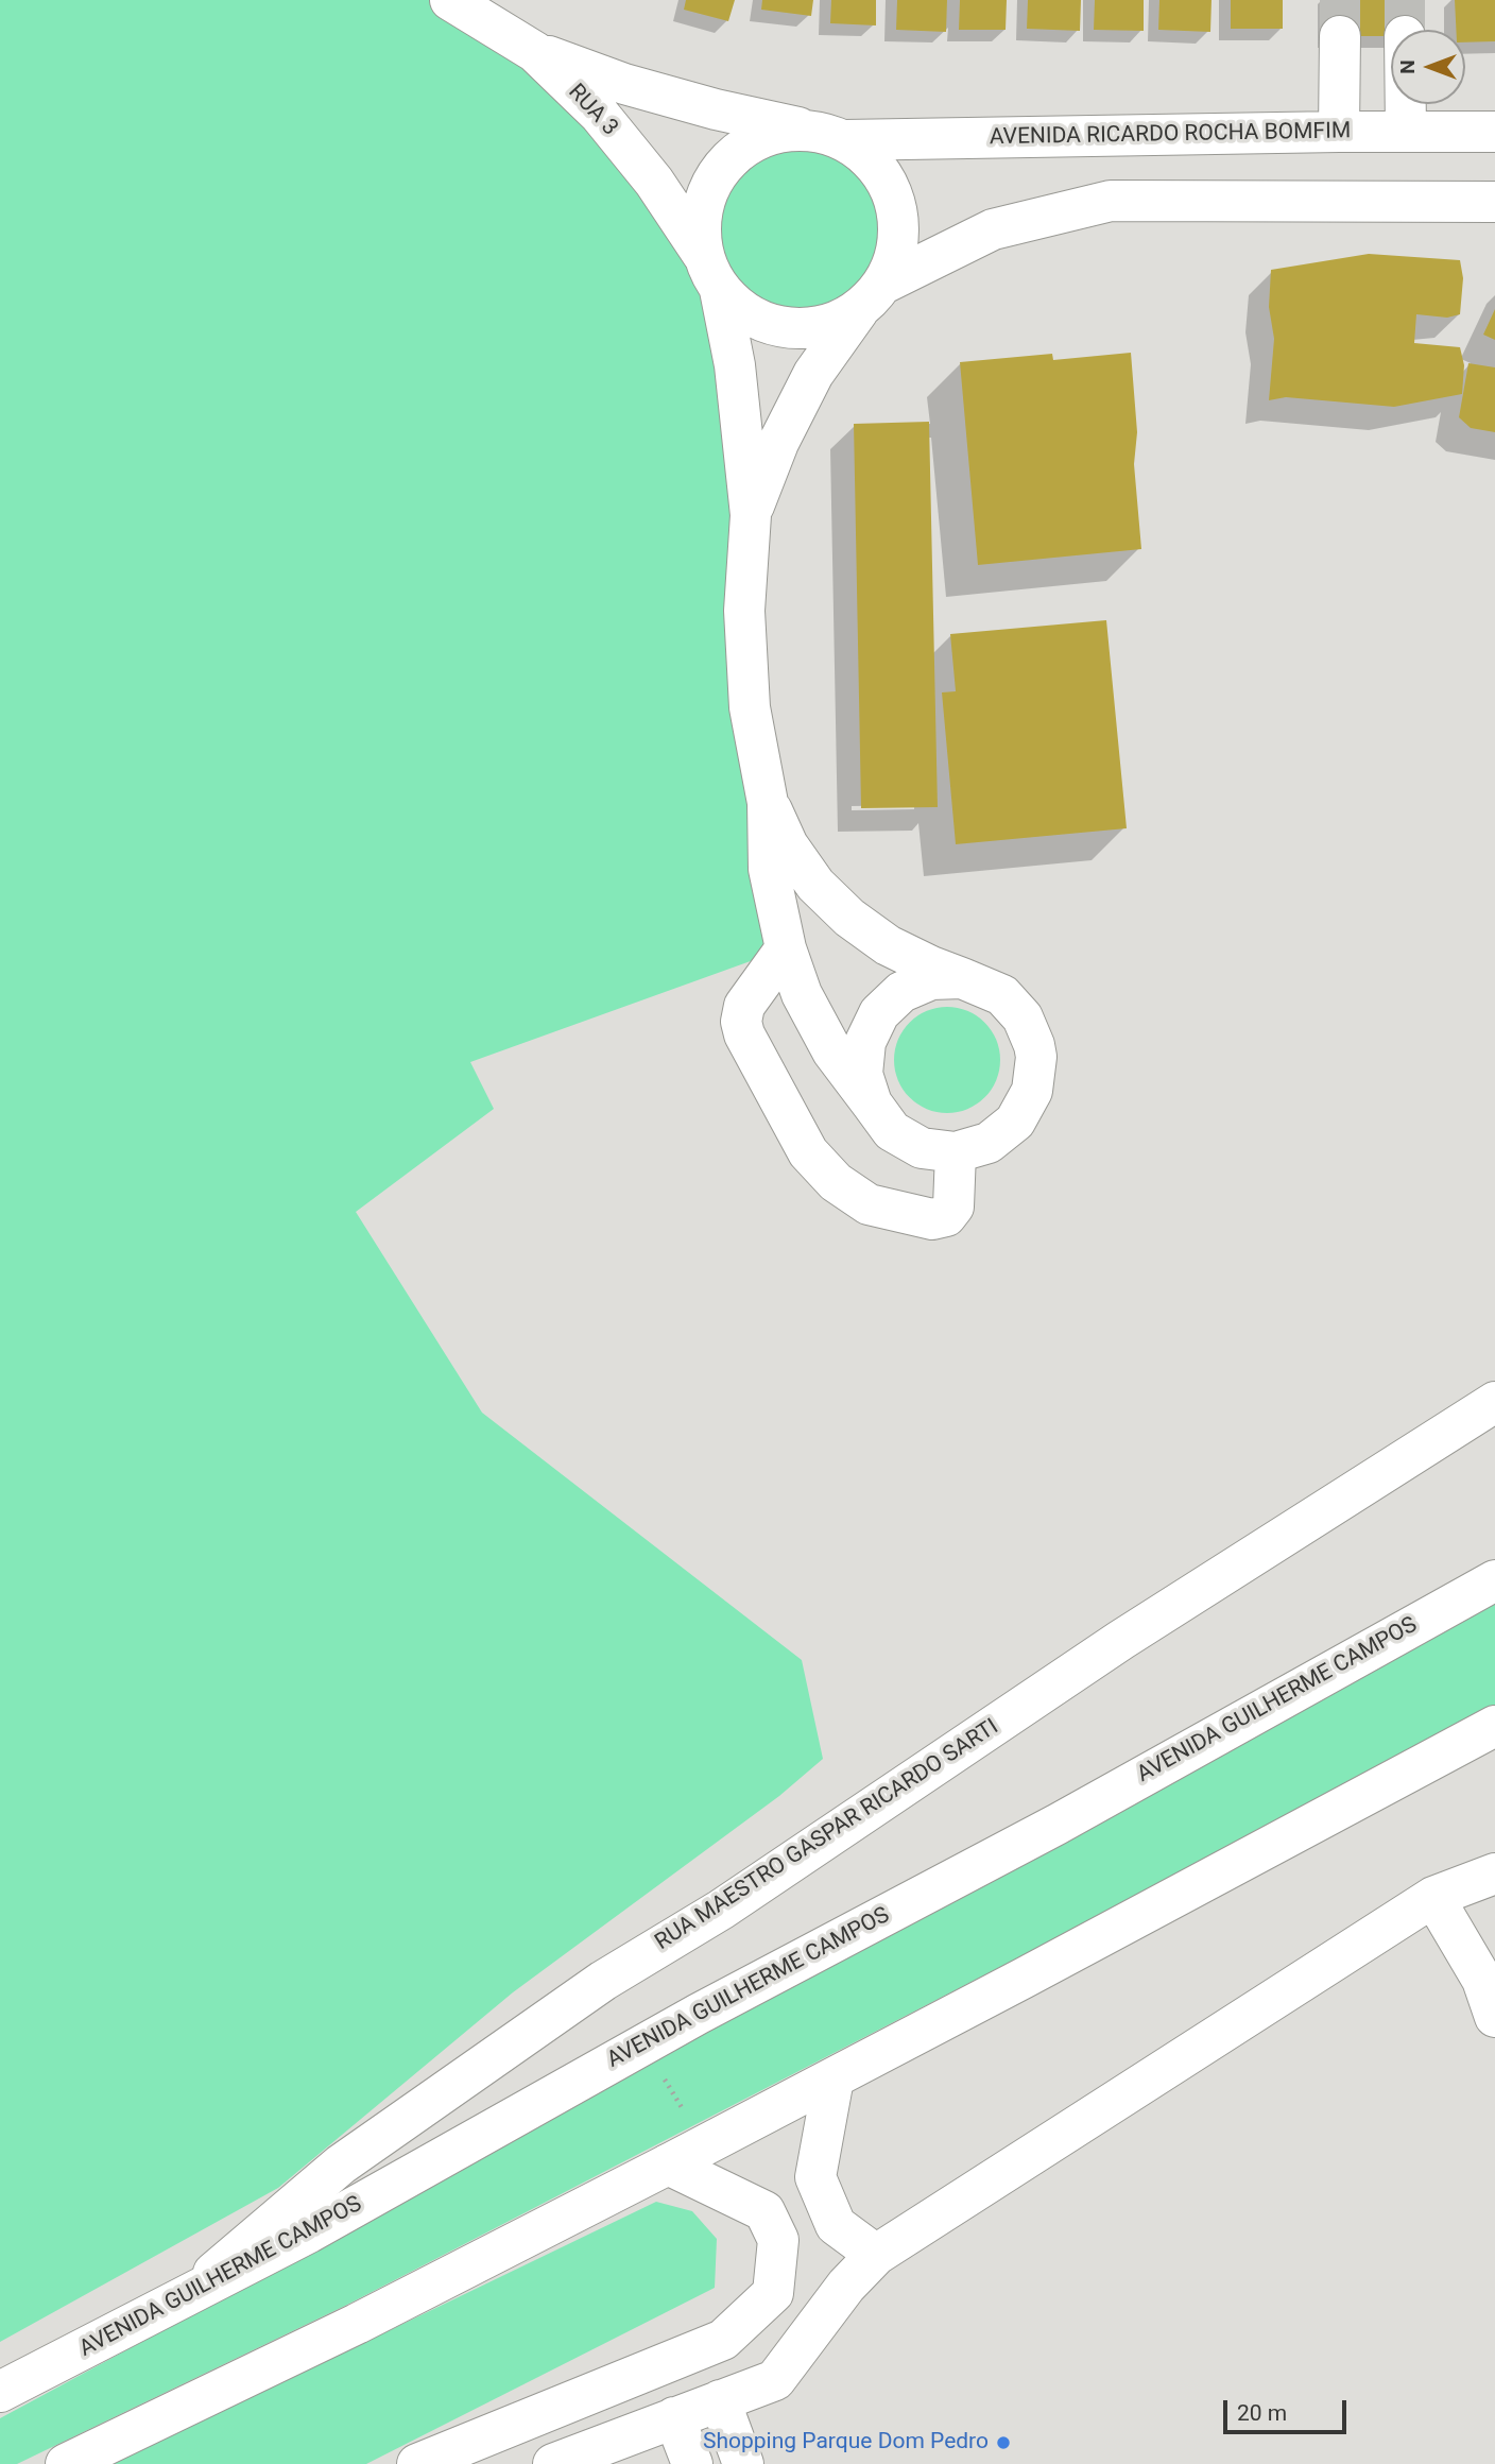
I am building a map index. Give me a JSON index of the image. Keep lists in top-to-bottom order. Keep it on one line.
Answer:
{"streets":{"street":["RUA 3","AVENIDA RICARDO ROCHA BOMFIM","AVENIDA GUILHERME CAMPOS","RUA MAESTRO GASPAR RICARDO SARTI"]},"crossings":[["RUA 3","AVENIDA RICARDO ROCHA BOMFIM"],["AVENIDA GUILHERME CAMPOS","RUA MAESTRO GASPAR RICARDO SARTI"]],"places":["Shopping Parque Dom Pedro"],"scale_bar":"20 m","north":"left"}
